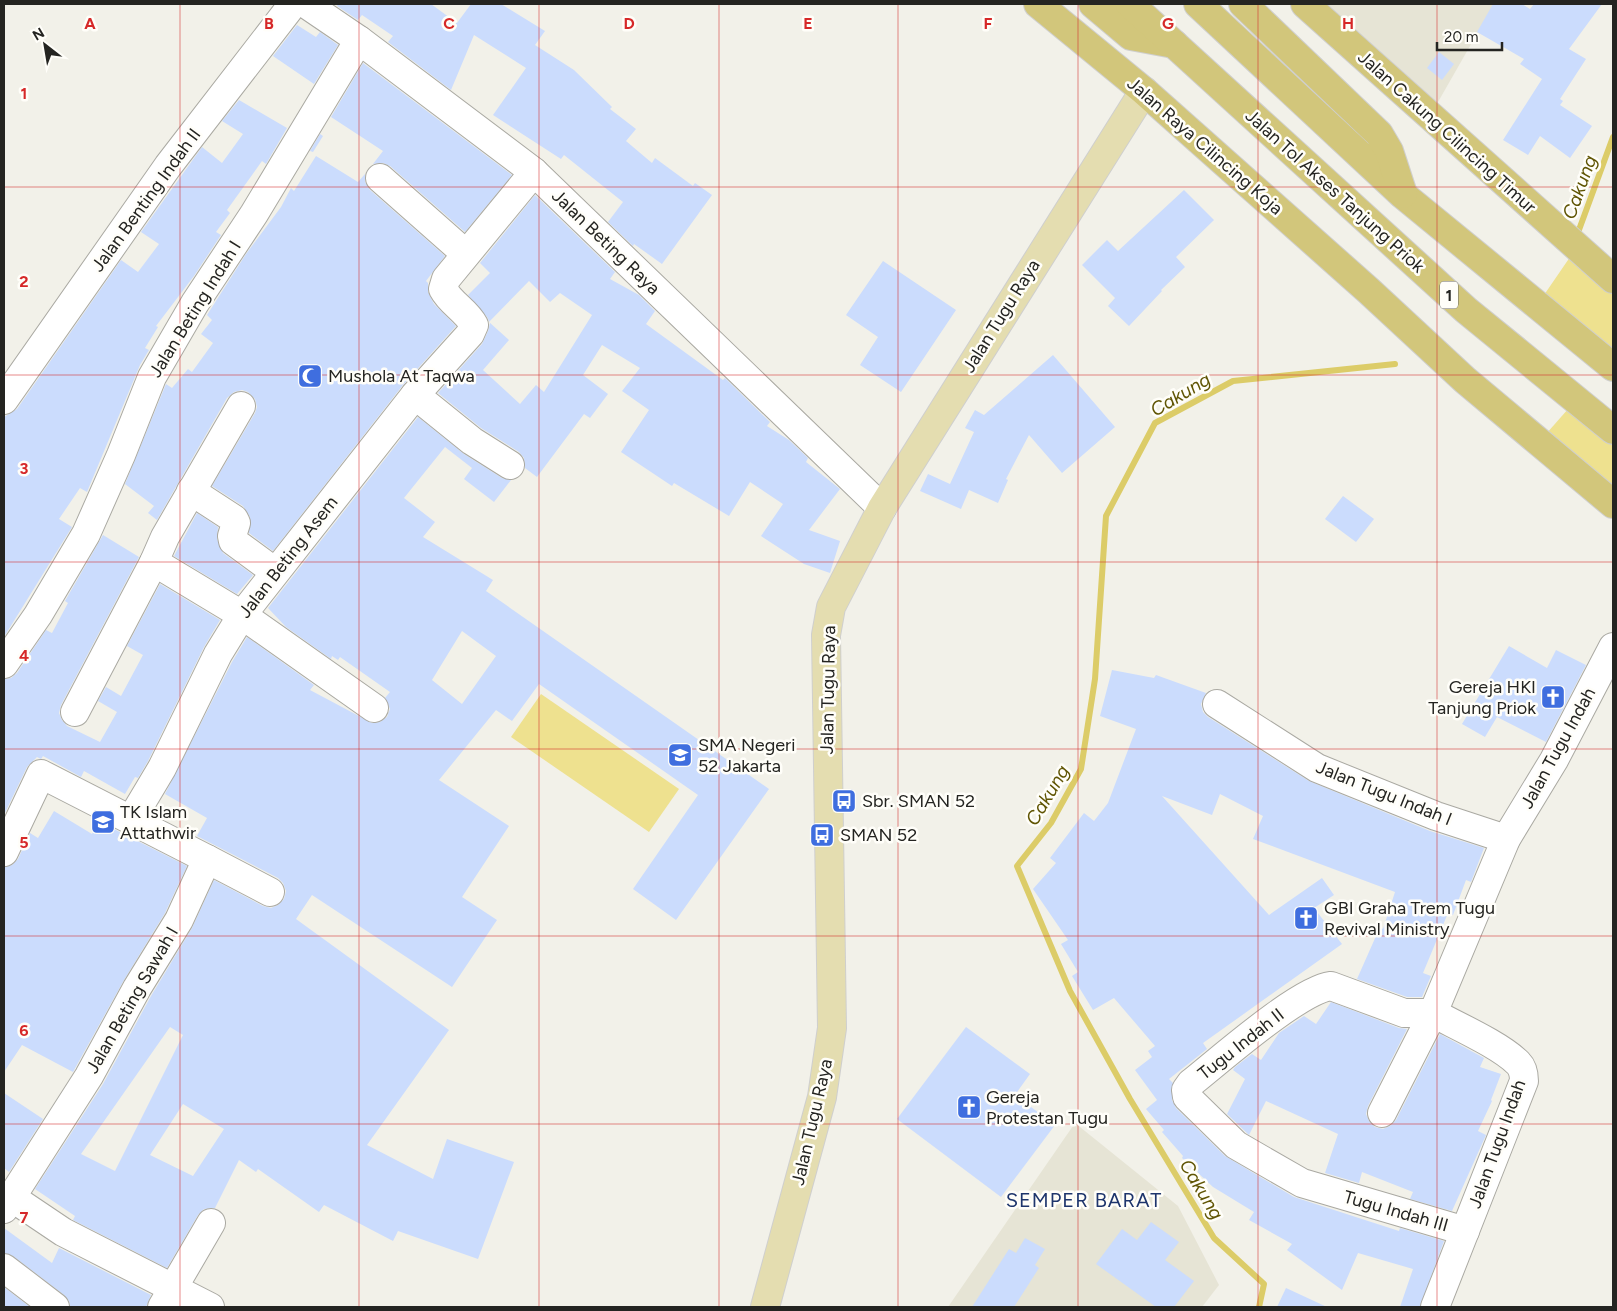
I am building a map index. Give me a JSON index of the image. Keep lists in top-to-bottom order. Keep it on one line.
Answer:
{"streets":{"highway":["Jalan Cakung Cilincing Timur","Jalan Raya Cilincing Koja","Jalan Tol Akses Tanjung Priok","1"],"main road":["Jalan Tugu Raya"],"street":["Jalan Benting Indah II","Jalan Beting Raya","Jalan Beting Indah I","Jalan Beting Asem","Jalan Tugu Indah","Jalan Tugu Indah I","Jalan Beting Sawah I","Tugu Indah II","Tugu Indah III"]},"crossings":[["Jalan Raya Cilincing Koja","Jalan Tugu Raya"],["Jalan Beting Raya","Jalan Beting Indah I"],["Jalan Beting Raya","Jalan Tugu Raya"],["Jalan Beting Raya","Jalan Beting Asem"],["Jalan Tugu Indah","Jalan Tugu Indah I"],["Jalan Tugu Indah","Tugu Indah II"],["Jalan Tugu Indah","Tugu Indah III"],["Tugu Indah II","Tugu Indah III"]],"districts":["SEMPER BARAT"],"water":["Cakung"],"places":{"mosque":["Mushola At Taqwa"],"church":["Gereja HKI Tanjung Priok","GBI Graha Trem Tugu Revival Ministry","Gereja Protestan Tugu"],"school or university":["SMA Negeri 52 Jakarta","TK Islam Attathwir"],"bus stop":["Sbr. SMAN 52","SMAN 52"]},"scale_bar":"20 m","north":"top left","grid":{"columns":["A","B","C","D","E","F","G","H"],"rows":["1","2","3","4","5","6","7"]}}
